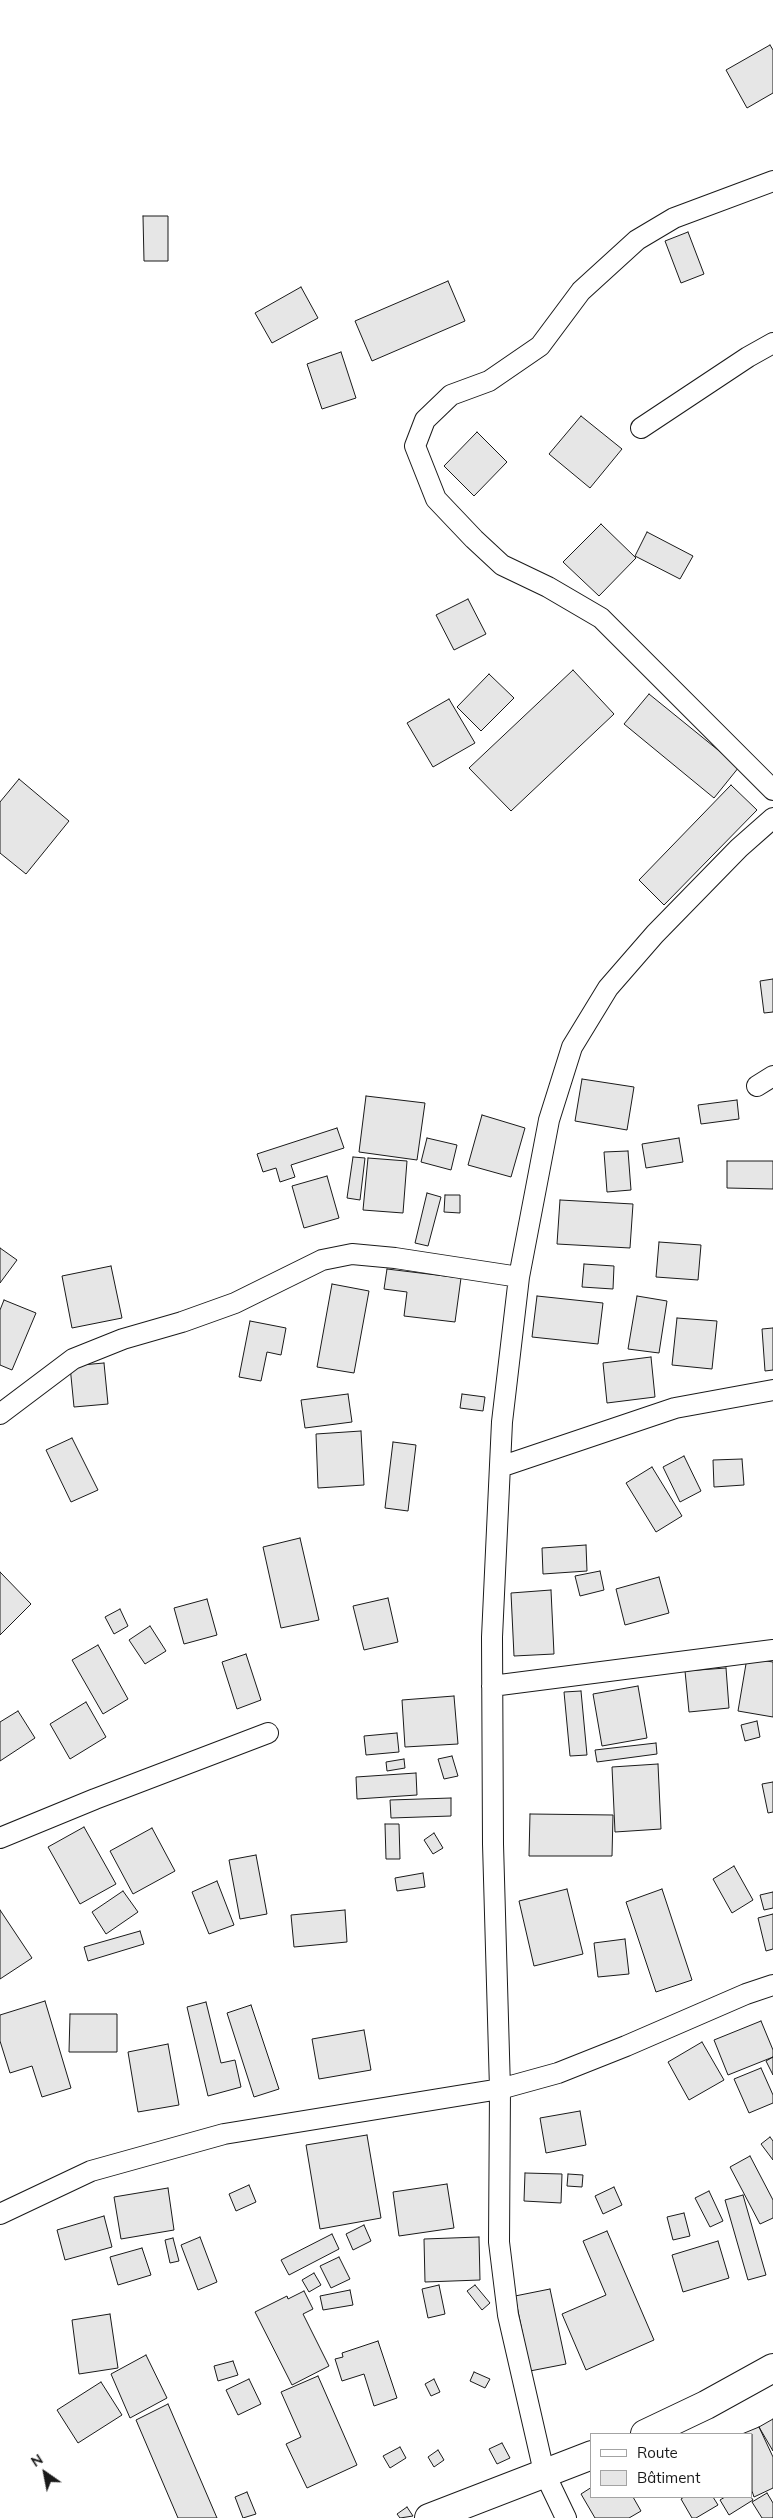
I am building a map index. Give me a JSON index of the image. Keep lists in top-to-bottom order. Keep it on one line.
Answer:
{"legend":["Route","Bâtiment"],"north":"top left"}
